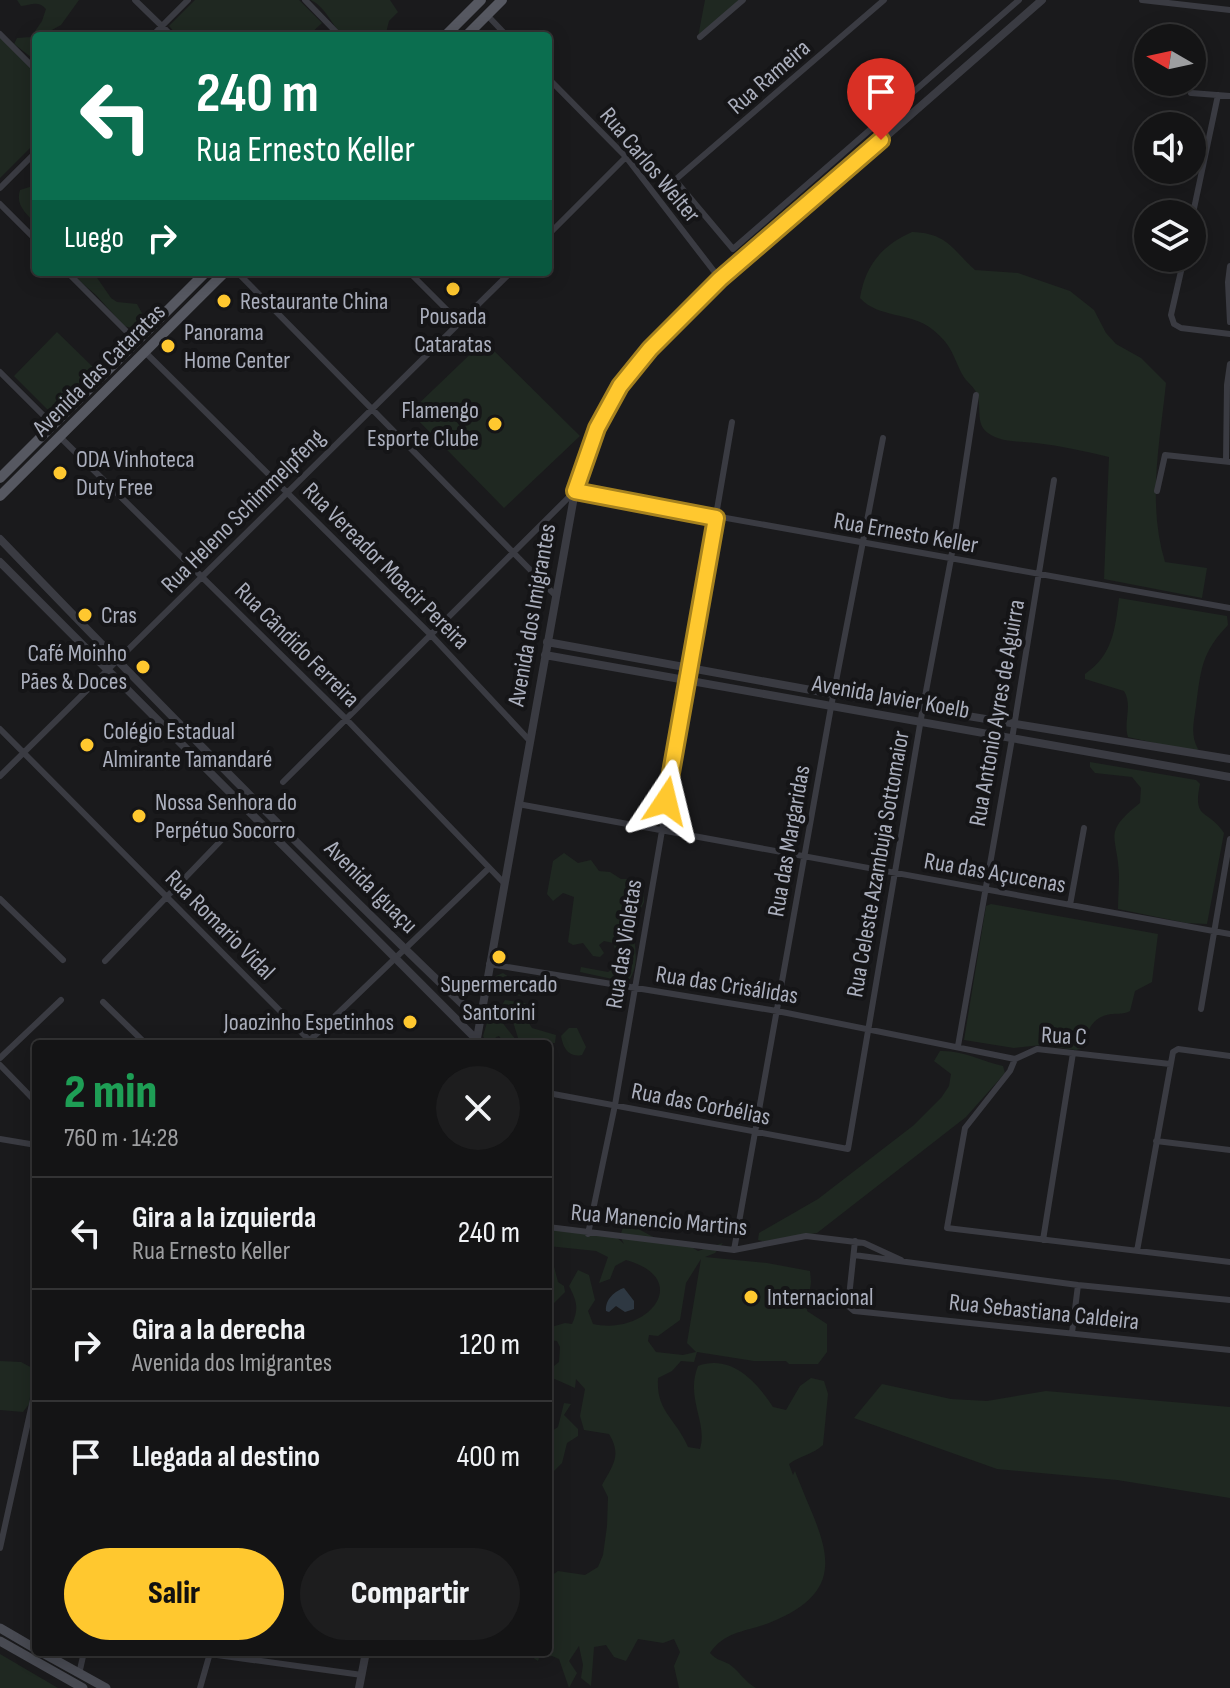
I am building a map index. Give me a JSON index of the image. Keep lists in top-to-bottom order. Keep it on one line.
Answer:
{"streets":{"main road":["Avenida das Cataratas"],"street":["Rua Rameira","Rua Carlos Welter","Rua Heleno Schimmelpfeng","Rua Ernesto Keller","Rua Vereador Moacir Pereira","Avenida dos Imigrantes","Rua Cândido Ferreira","Avenida Javier Koelb","Rua Antonio Ayres de Aguirra","Rua das Margaridas","Rua Celeste Azambuja Sottomaior","Rua das Açucenas","Avenida Iguaçu","Rua Romario Vidal","Rua das Violetas","Rua das Crisálidas","Rua C","Rua das Corbélias","Rua Manencio Martins","Rua Sebastiana Caldeira"]},"crossings":[["Rua Carlos Welter","Avenida dos Imigrantes"],["Avenida das Cataratas","Rua Vereador Moacir Pereira"],["Avenida das Cataratas","Rua Cândido Ferreira"],["Rua Heleno Schimmelpfeng","Rua Vereador Moacir Pereira"],["Rua Heleno Schimmelpfeng","Rua Cândido Ferreira"],["Rua Heleno Schimmelpfeng","Avenida Iguaçu"],["Rua Heleno Schimmelpfeng","Rua Romario Vidal"],["Rua Ernesto Keller","Avenida dos Imigrantes"],["Rua Ernesto Keller","Rua Antonio Ayres de Aguirra"],["Rua Ernesto Keller","Rua das Margaridas"],["Rua Ernesto Keller","Rua Celeste Azambuja Sottomaior"],["Rua Ernesto Keller","Rua das Violetas"],["Rua Vereador Moacir Pereira","Avenida dos Imigrantes"],["Avenida dos Imigrantes","Rua Cândido Ferreira"],["Avenida dos Imigrantes","Avenida Javier Koelb"],["Avenida dos Imigrantes","Rua das Açucenas"],["Avenida dos Imigrantes","Avenida Iguaçu"],["Avenida dos Imigrantes","Rua das Crisálidas"],["Avenida Javier Koelb","Rua Antonio Ayres de Aguirra"],["Avenida Javier Koelb","Rua das Margaridas"],["Avenida Javier Koelb","Rua Celeste Azambuja Sottomaior"],["Avenida Javier Koelb","Rua das Violetas"],["Rua Antonio Ayres de Aguirra","Rua das Açucenas"],["Rua Antonio Ayres de Aguirra","Rua das Crisálidas"],["Rua Antonio Ayres de Aguirra","Rua C"],["Rua das Margaridas","Rua das Açucenas"],["Rua das Margaridas","Rua das Crisálidas"],["Rua das Margaridas","Rua das Corbélias"],["Rua das Margaridas","Rua Manencio Martins"],["Rua Celeste Azambuja Sottomaior","Rua das Açucenas"],["Rua Celeste Azambuja Sottomaior","Rua das Crisálidas"],["Rua Celeste Azambuja Sottomaior","Rua das Corbélias"],["Rua das Açucenas","Rua das Violetas"],["Rua das Violetas","Rua das Crisálidas"],["Rua das Violetas","Rua das Corbélias"],["Rua das Violetas","Rua Manencio Martins"],["Rua das Crisálidas","Rua C"],["Rua Manencio Martins","Rua Sebastiana Caldeira"]],"places":["Pousada Cataratas","Restaurante China","Panorama Home Center","Flamengo Esporte Clube","ODA Vinhoteca Duty Free","Cras","Café Moinho Pães & Doces","Colégio Estadual Almirante Tamandaré","Nossa Senhora do Perpétuo Socorro","Supermercado Santorini","Joaozinho Espetinhos","Internacional"],"north":"left","page":{"turn":["240 m","Rua Ernesto Keller"],"then":"Luego","heading":["2 min","760 m · 14:28"],"list":[{"name":"Gira a la izquierda","note":"Rua Ernesto Keller","value":"240 m"},{"name":"Gira a la derecha","note":"Avenida dos Imigrantes","value":"120 m"},{"name":"Llegada al destino","value":"400 m"}],"buttons":["Salir","Compartir"]}}
